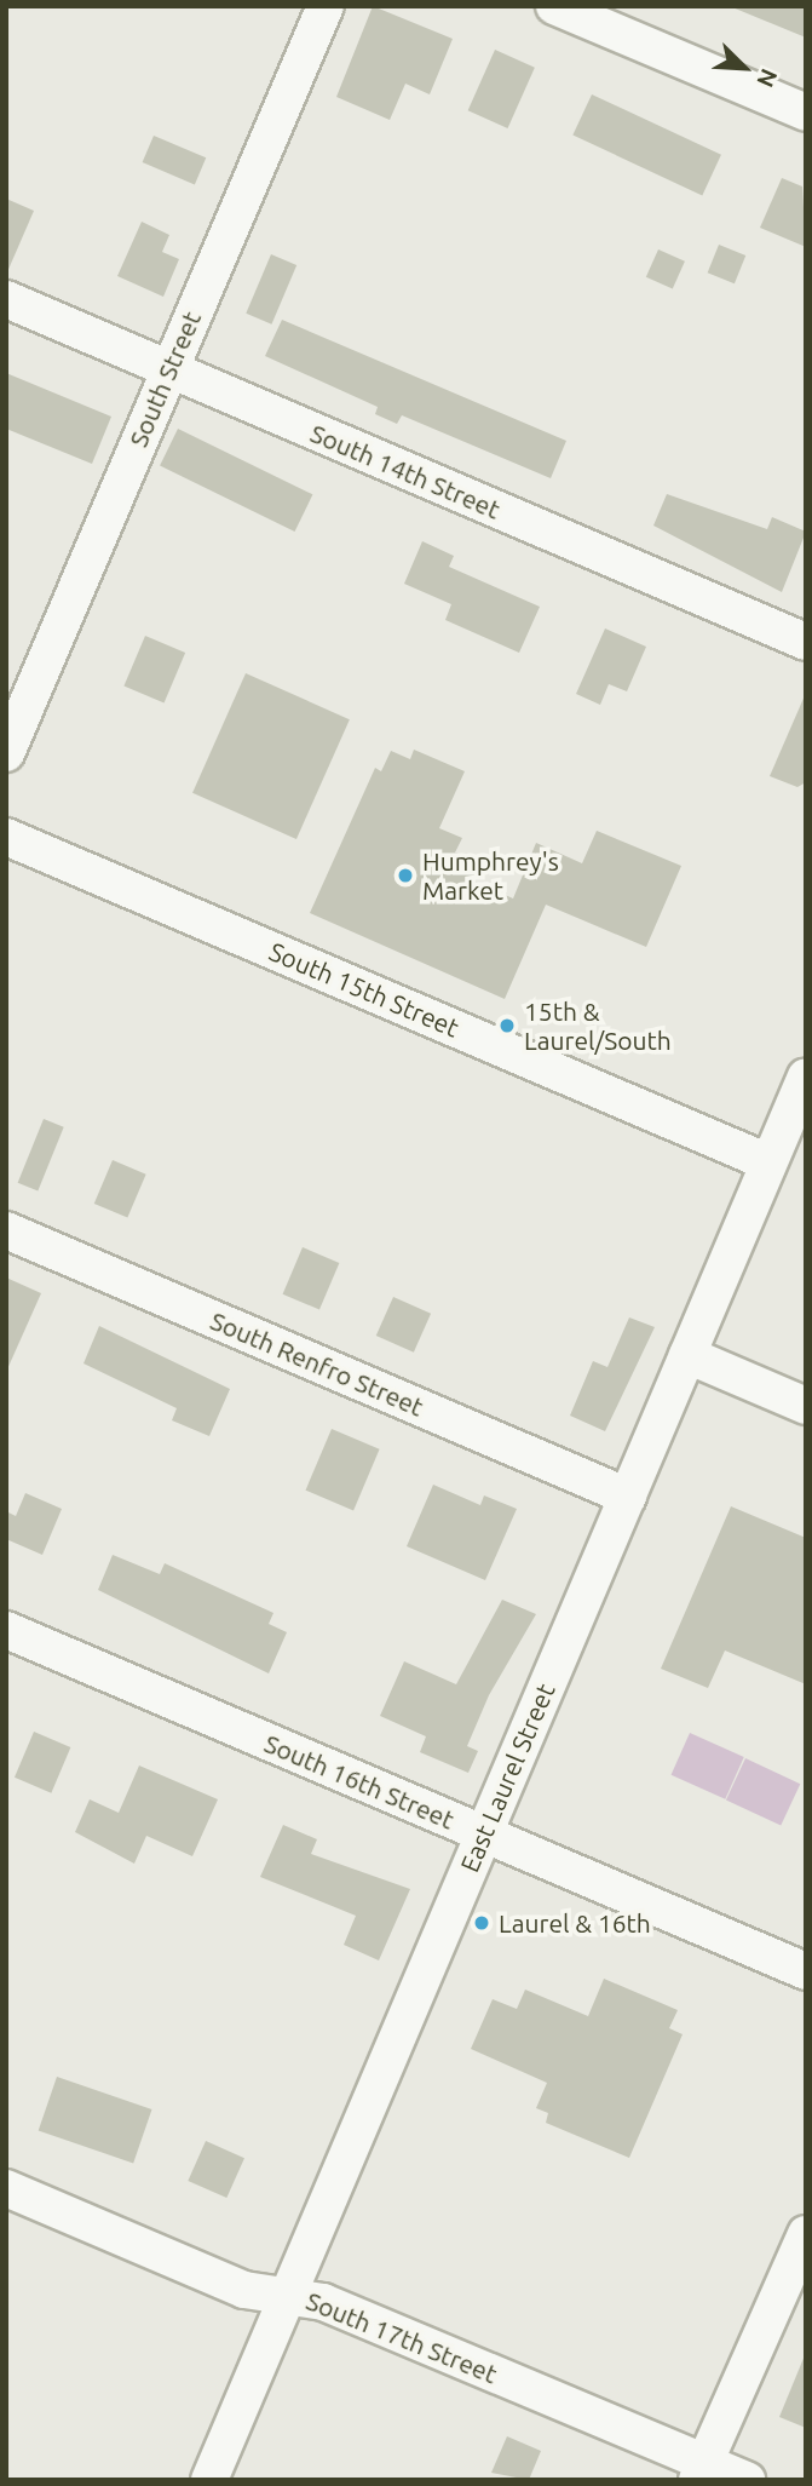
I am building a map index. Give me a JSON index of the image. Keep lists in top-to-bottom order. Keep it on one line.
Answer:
{"streets":{"street":["South Street","South 14th Street","South 15th Street","South Renfro Street","East Laurel Street","South 16th Street","South 17th Street"]},"crossings":[["South Street","South 14th Street"],["South 15th Street","East Laurel Street"],["South Renfro Street","East Laurel Street"],["East Laurel Street","South 16th Street"],["East Laurel Street","South 17th Street"]],"places":["Humphrey's Market","15th & Laurel/South","Laurel & 16th"],"north":"bottom right"}
